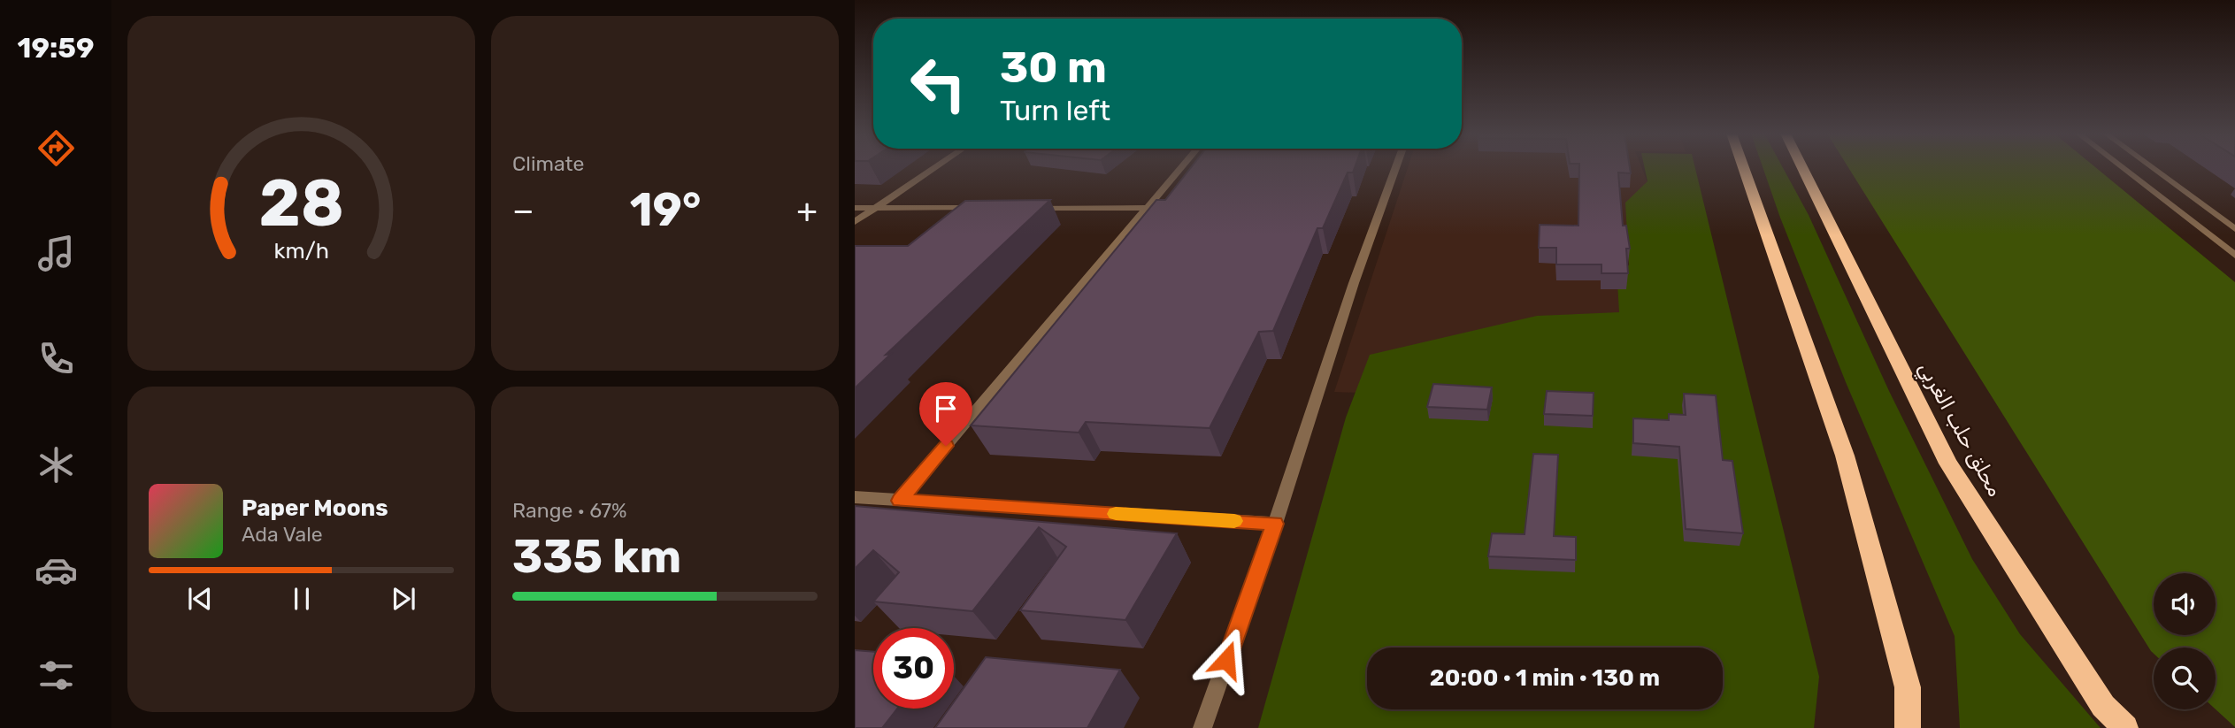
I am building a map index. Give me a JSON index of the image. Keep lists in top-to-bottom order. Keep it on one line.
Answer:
{"streets":{"highway":["محلق حلب الغربي"]},"page":{"tabs":"19:59","tile":["Climate",["Range · 67%","335 km"]],"turn":["30 m","Turn left"],"heat":["−","19°","+"],"song":["Paper Moons","Ada Vale"],"limit":"30","trip":"20:00 · 1 min · 130 m","gauge":["28","km/h"]}}
